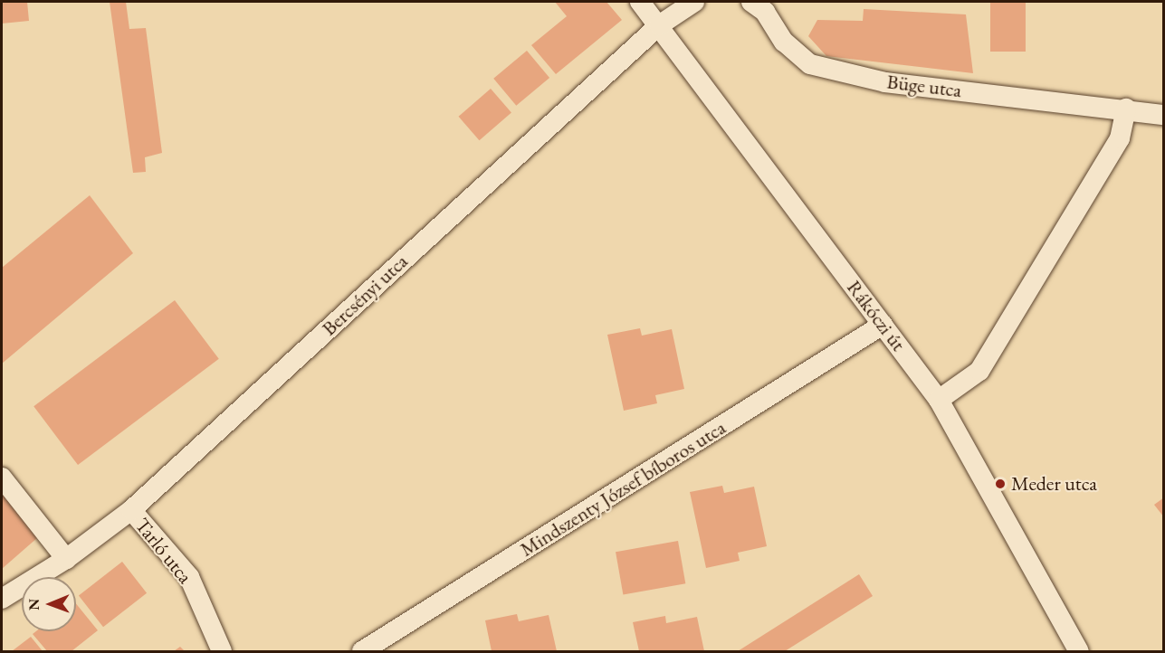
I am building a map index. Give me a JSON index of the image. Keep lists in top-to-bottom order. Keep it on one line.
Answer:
{"streets":{"street":["Büge utca","Bercsényi utca","Rákóczi út","Mindszenty József bíboros utca","Tarló utca"]},"crossings":[["Bercsényi utca","Rákóczi út"],["Bercsényi utca","Tarló utca"],["Rákóczi út","Mindszenty József bíboros utca"]],"places":["Meder utca"],"north":"left"}
